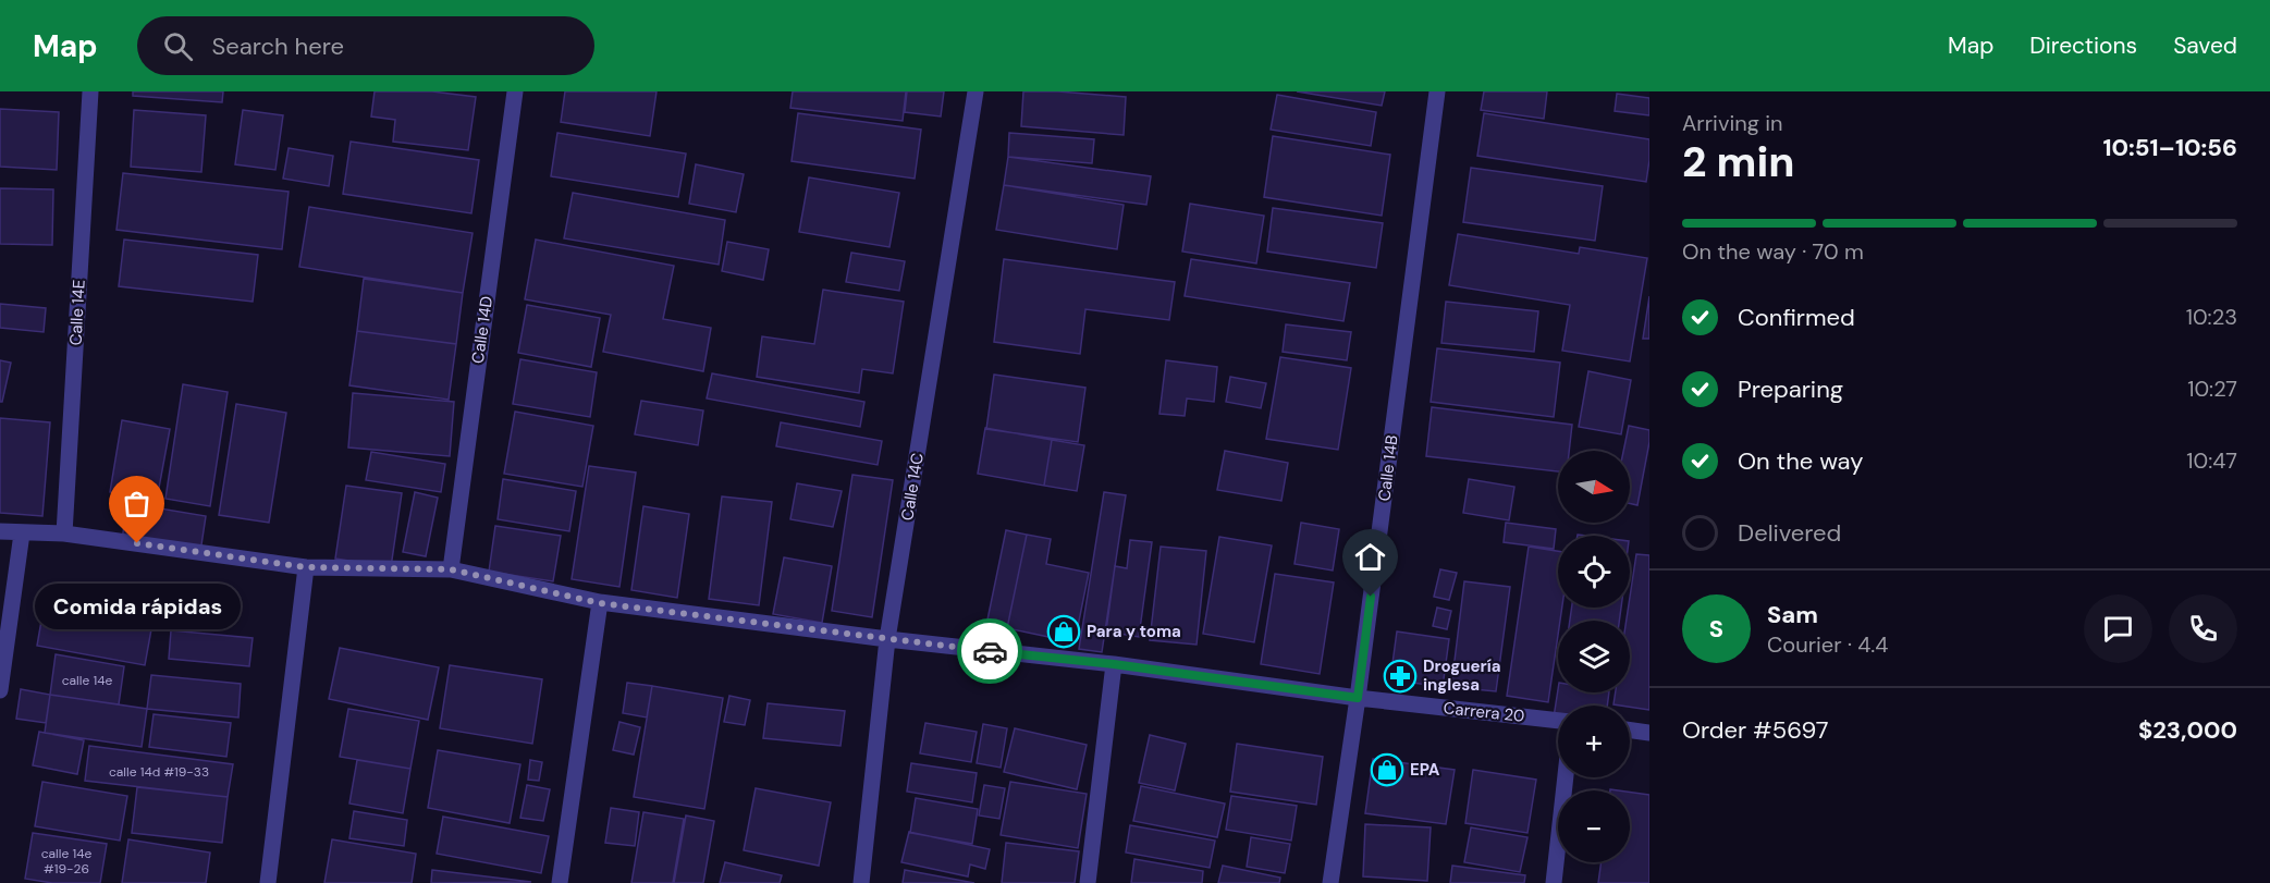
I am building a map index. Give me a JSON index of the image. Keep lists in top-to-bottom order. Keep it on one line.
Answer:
{"streets":{"street":["Calle 14E","Calle 14D","Calle 14B","Calle 14C","Carrera 20"]},"crossings":[["Calle 14E","Carrera 20"],["Calle 14D","Carrera 20"],["Calle 14B","Carrera 20"],["Calle 14C","Carrera 20"]],"places":{"other":["Comida rápidas"],"shop":["Para y toma","EPA"],"pharmacy":["Droguería inglesa"]},"house_numbers":["calle 14e","calle 14d #19-33","calle 14e #19-26"],"north":"right","page":{"header":"Map","search":"Search here","nav":["Map","Directions","Saved"],"heading":["2 min","Arriving in","10:51–10:56"],"panel":["Sam","Courier · 4.4","Order #5697","$23,000"],"bar":"On the way · 70 m","list":[["Confirmed","10:23"],["Preparing","10:27"],["On the way","10:47"],"Delivered"],"map_buttons":["+","−"],"bubble":"Comida rápidas","round":"S"}}
